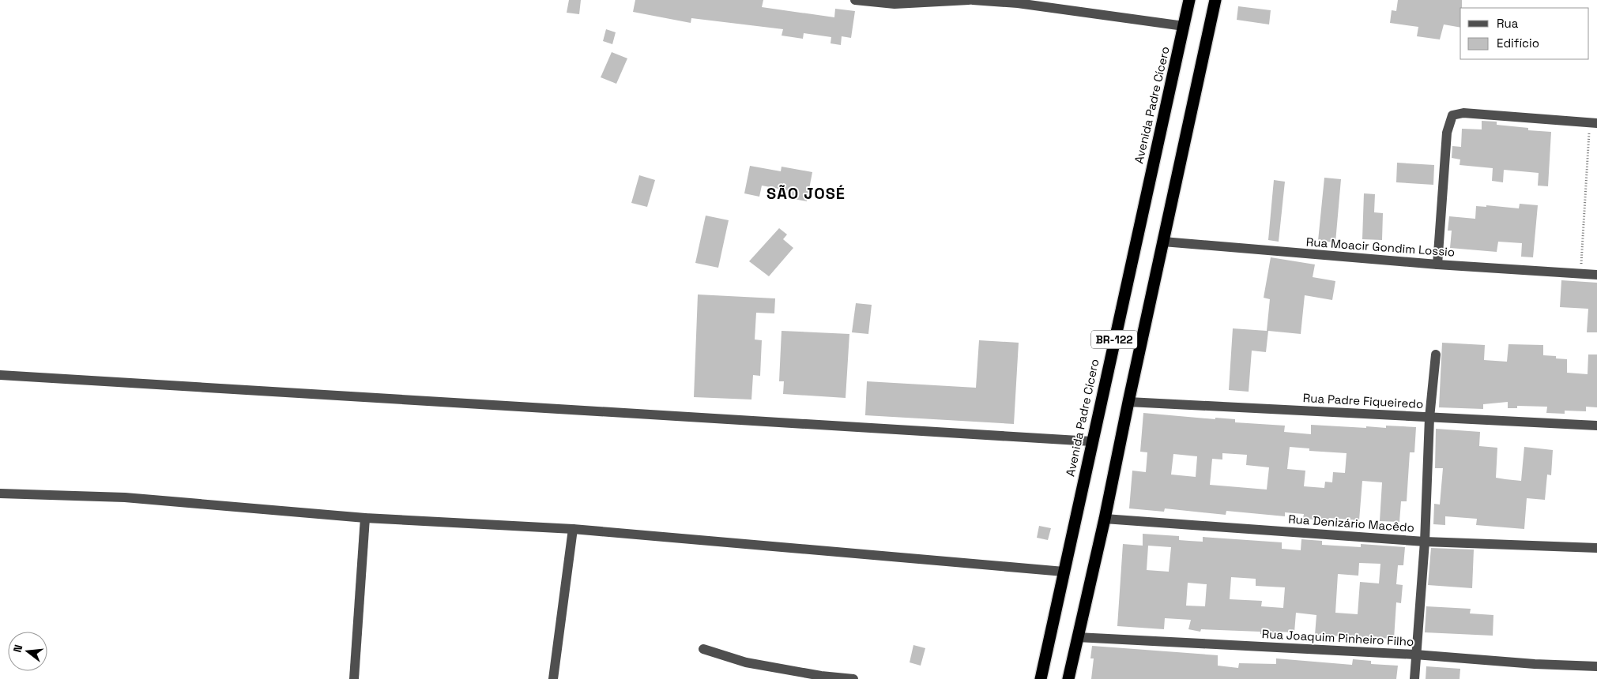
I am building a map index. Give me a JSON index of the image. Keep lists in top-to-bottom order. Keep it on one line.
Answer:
{"streets":{"highway":["Avenida Padre Cícero","BR-122"],"street":["Rua Moacir Gondim Lossio","Rua Padre Fiqueiredo","Rua Denizário Macêdo","Rua Joaquim Pinheiro Filho"]},"crossings":[["Rua Moacir Gondim Lossio","BR-122"],["BR-122","Rua Padre Fiqueiredo"],["BR-122","Rua Denizário Macêdo"],["BR-122","Rua Joaquim Pinheiro Filho"]],"districts":["SÃO JOSÉ"],"legend":["Rua","Edifício"],"north":"left"}
